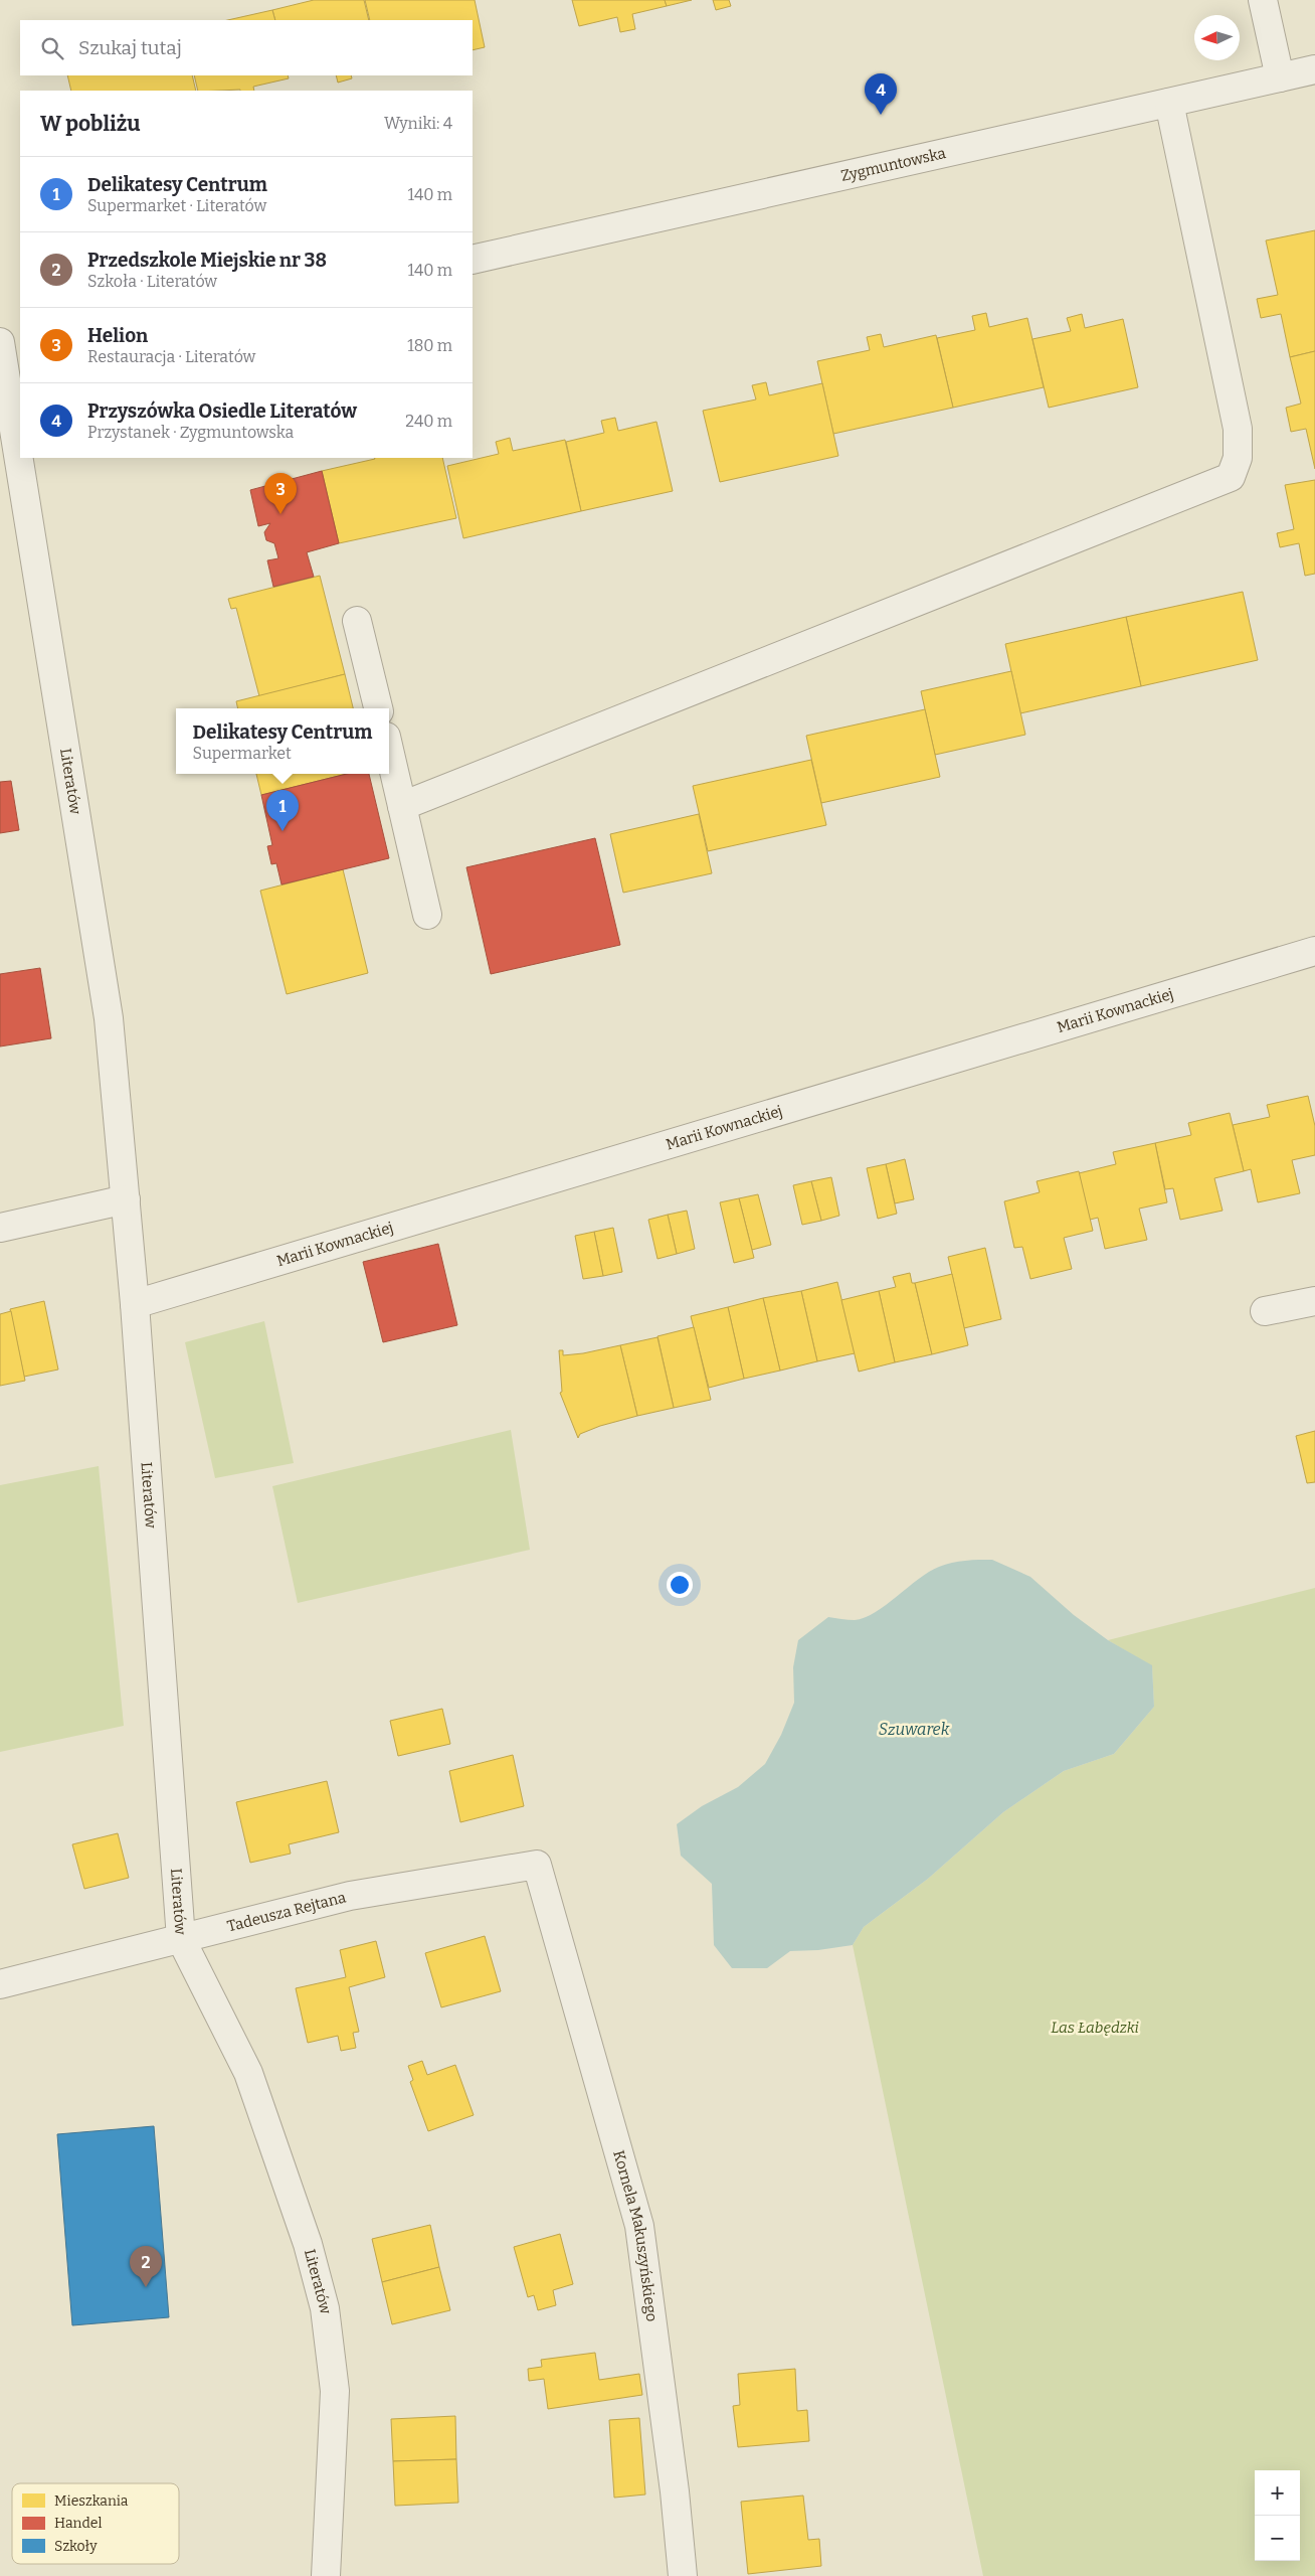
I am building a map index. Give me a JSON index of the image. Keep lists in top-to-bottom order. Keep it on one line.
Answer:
{"streets":{"street":["Zygmuntowska","Literatów","Marii Kownackiej","Tadeusza Rejtana","Kornela Makuszyńskiego"]},"crossings":[["Literatów","Marii Kownackiej"],["Literatów","Tadeusza Rejtana"],["Tadeusza Rejtana","Kornela Makuszyńskiego"]],"water":["Szuwarek"],"parks":["Las Łabędzki"],"legend":["Mieszkania","Handel","Szkoły"],"north":"left","page":{"search":"Szukaj tutaj","pins":["4","3","1","2"],"heading":["W pobliżu","Wyniki: 4"],"list":[{"mark":"1","name":"Delikatesy Centrum","note":"Supermarket · Literatów","value":"140 m"},{"mark":"2","name":"Przedszkole Miejskie nr 38","note":"Szkoła · Literatów","value":"140 m"},{"mark":"3","name":"Helion","note":"Restauracja · Literatów","value":"180 m"},{"mark":"4","name":"Przyszówka Osiedle Literatów","note":"Przystanek · Zygmuntowska","value":"240 m"}],"popup":["Delikatesy Centrum","Supermarket"],"map_buttons":["+","−"]}}
